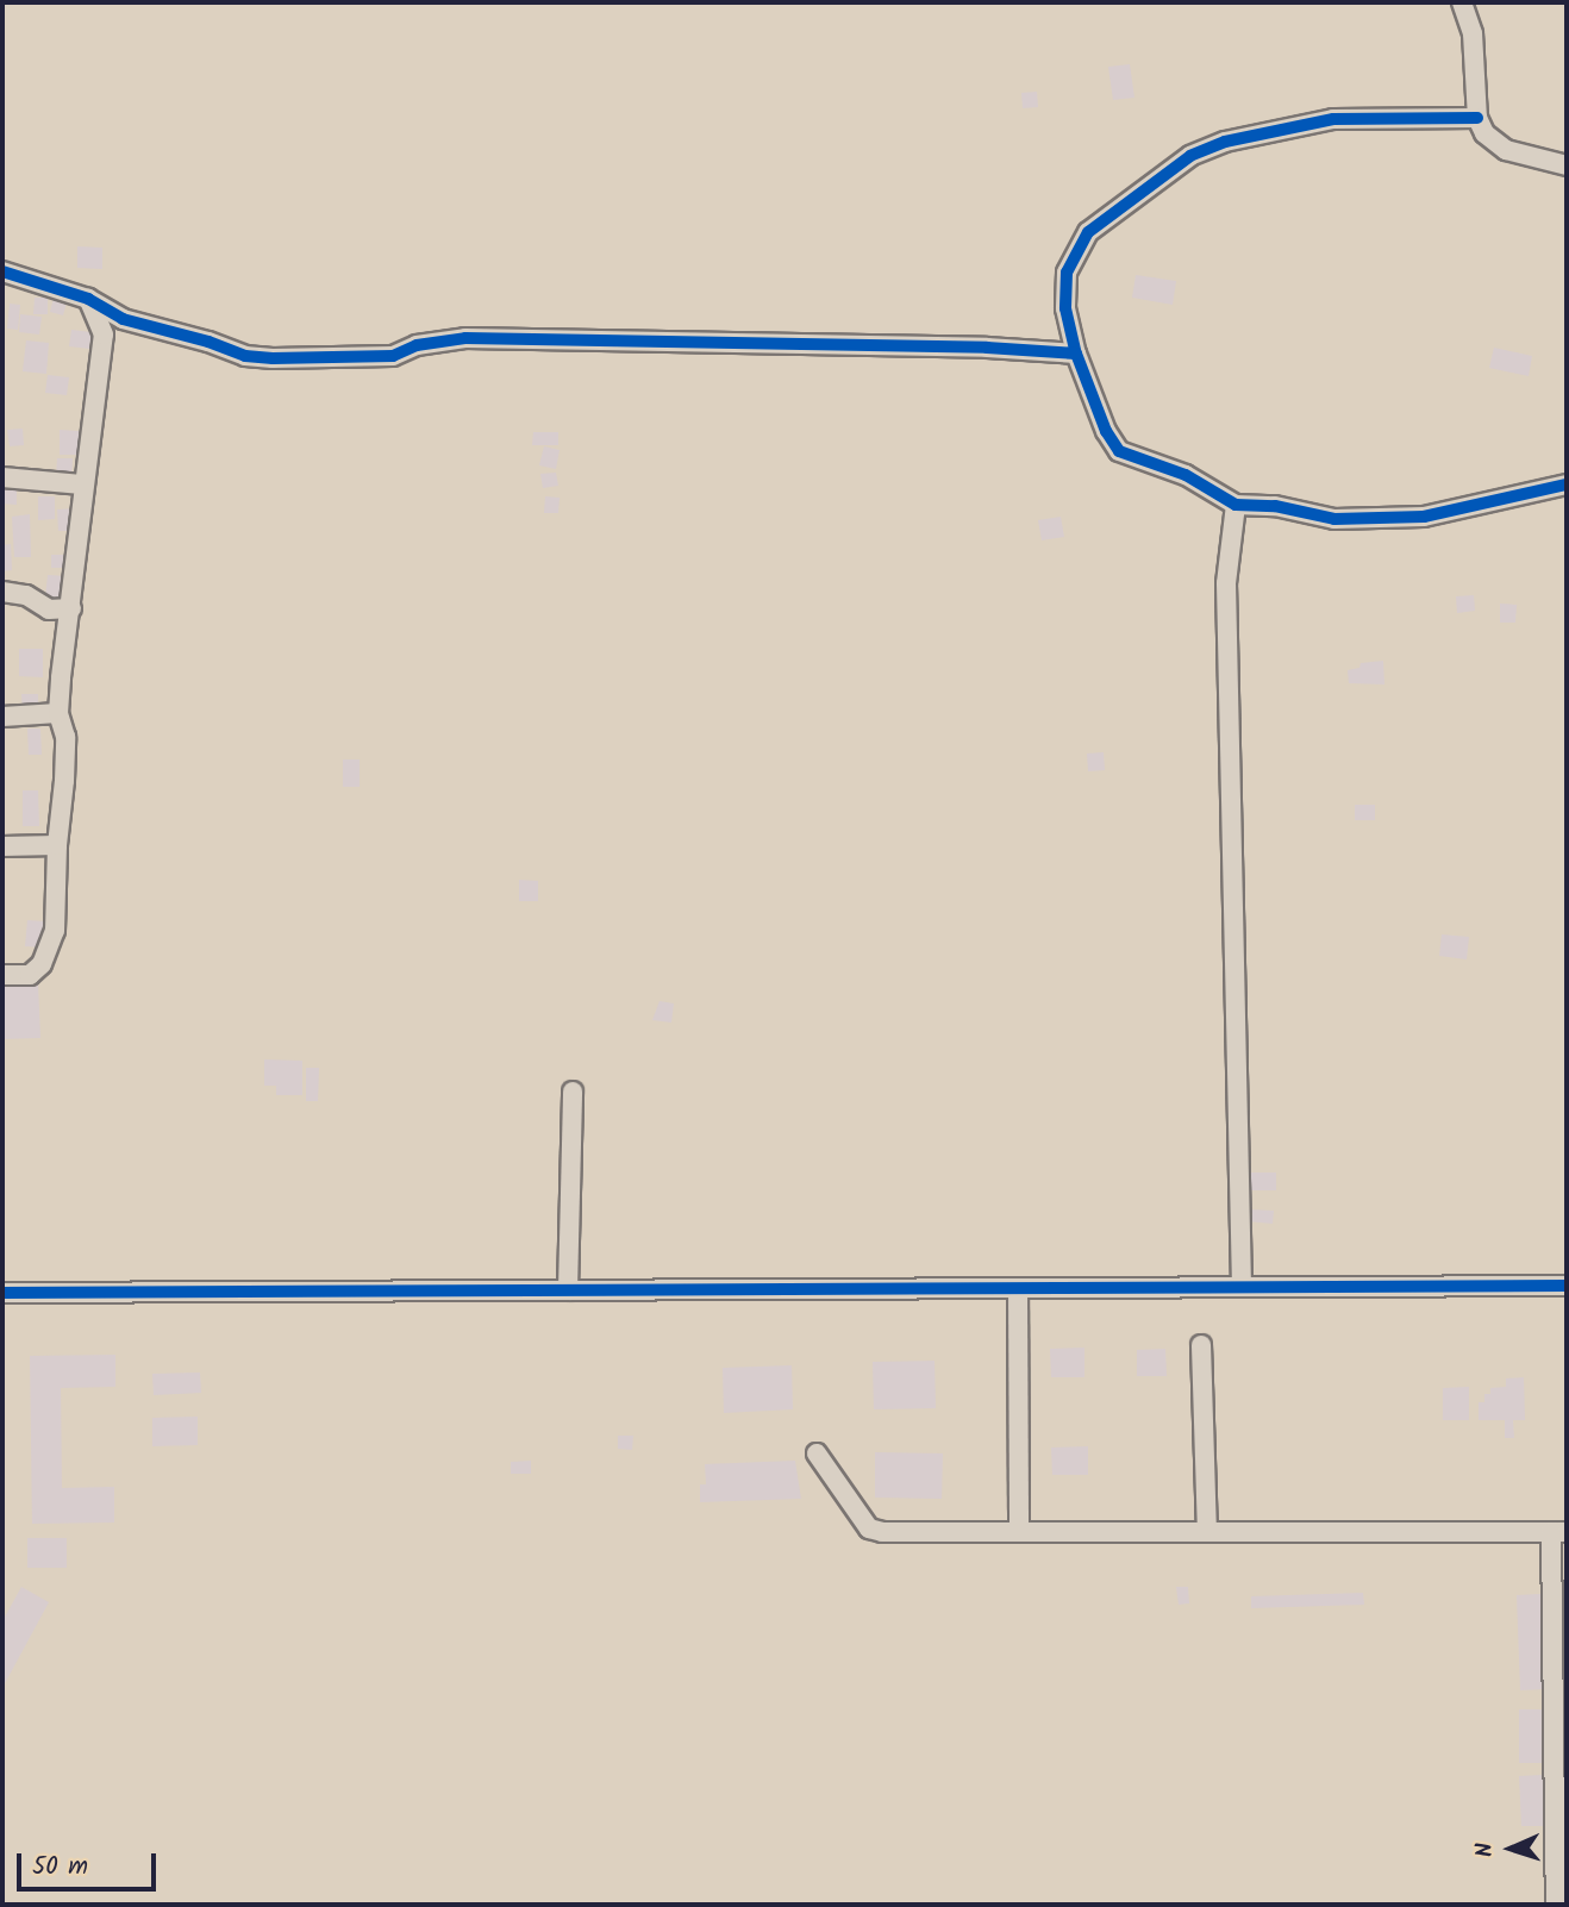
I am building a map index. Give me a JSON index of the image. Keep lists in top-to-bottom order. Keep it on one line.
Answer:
{"scale_bar":"50 m","north":"left"}
